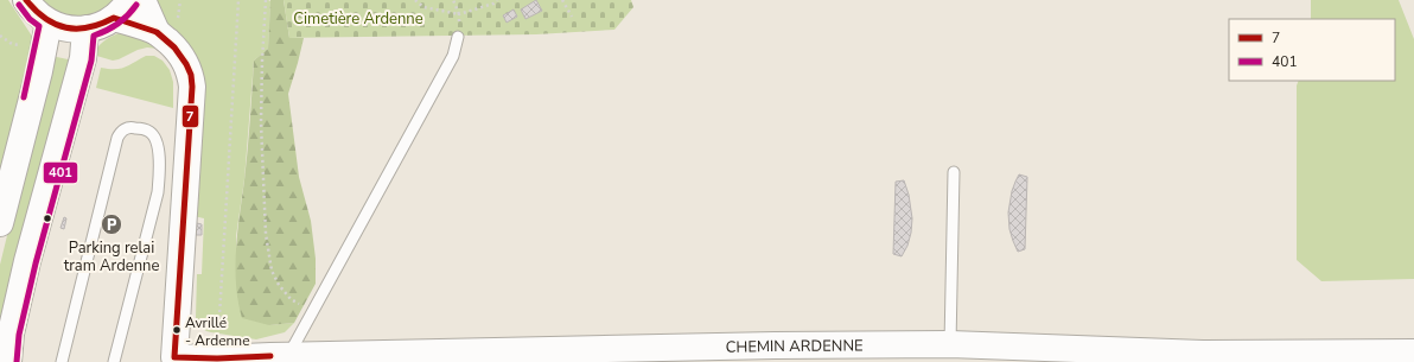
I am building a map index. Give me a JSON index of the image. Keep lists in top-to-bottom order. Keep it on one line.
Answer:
{"streets":{"street":["CHEMIN ARDENNE"]},"parks":["Cimetière Ardenne"],"places":{"parking":["Parking relai tram Ardenne"],"other":["Avrillé - Ardenne"]},"lines":["transit line 7","transit line 401"],"legend":["7","401"]}
